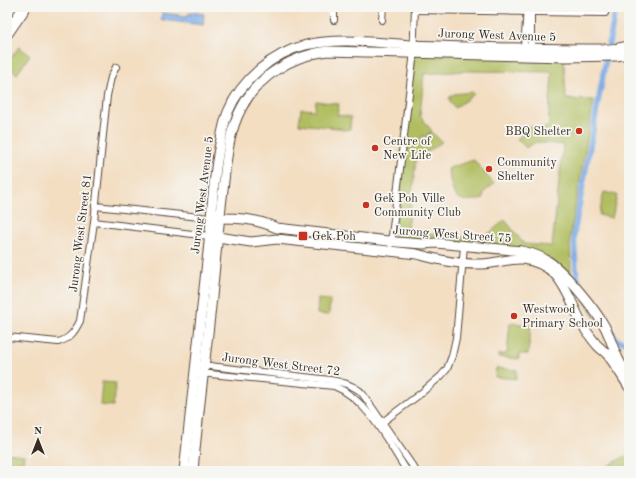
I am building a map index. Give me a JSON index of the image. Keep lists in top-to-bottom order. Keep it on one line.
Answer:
{"streets":{"street":["Jurong West Avenue 5","Jurong West Street 81","Jurong West Street 75","Jurong West Street 72"]},"crossings":[["Jurong West Avenue 5","Jurong West Street 75"],["Jurong West Avenue 5","Jurong West Street 72"]],"places":{"other":["BBQ Shelter","Centre of New Life","Community Shelter","Gek Poh Ville Community Club","Westwood Primary School"],"transit":["Gek Poh"]},"north":"top"}
